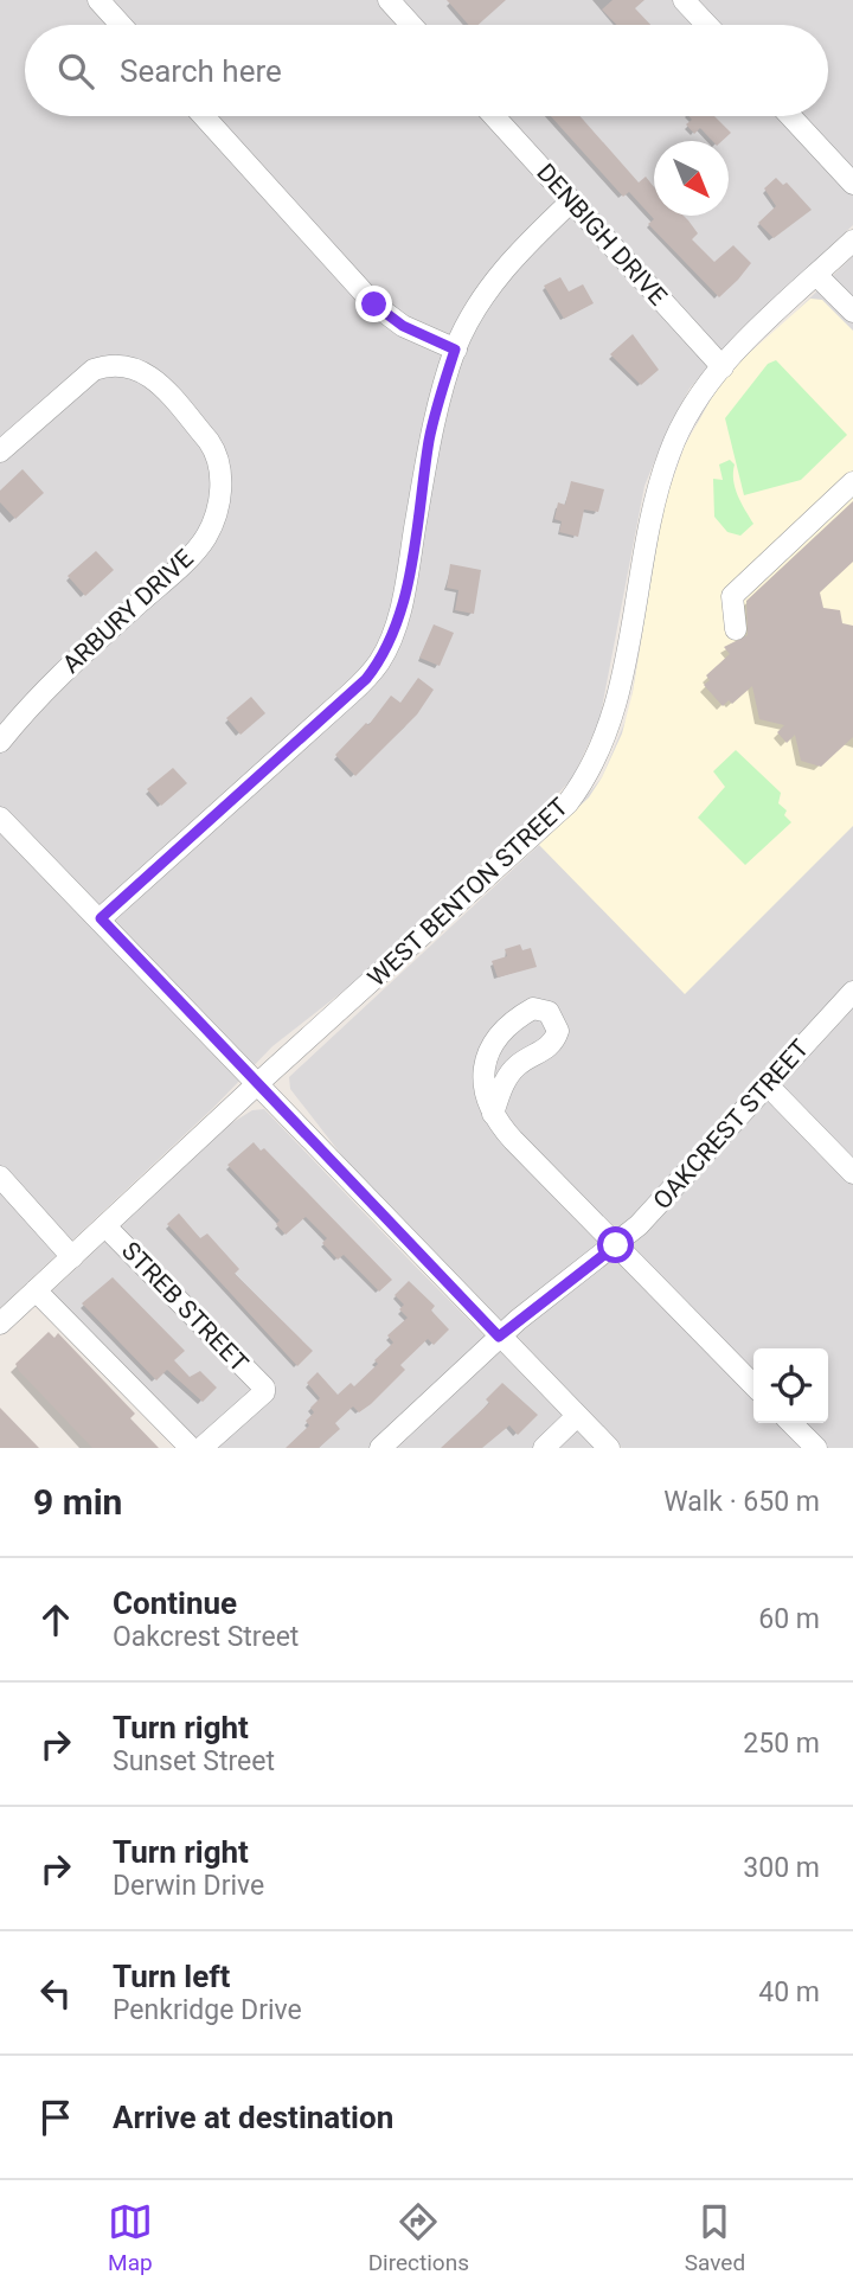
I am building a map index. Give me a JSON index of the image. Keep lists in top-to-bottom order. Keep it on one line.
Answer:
{"streets":{"street":["DENBIGH DRIVE","ARBURY DRIVE","WEST BENTON STREET","OAKCREST STREET","STREB STREET"]},"crossings":[["DENBIGH DRIVE","WEST BENTON STREET"],["WEST BENTON STREET","STREB STREET"]],"north":"bottom right","page":{"search":"Search here","heading":["9 min","Walk · 650 m"],"list":[["Continue","Oakcrest Street","60 m"],["Turn right","Sunset Street","250 m"],["Turn right","Derwin Drive","300 m"],["Turn left","Penkridge Drive","40 m"],"Arrive at destination"],"nav":["Map","Directions","Saved"]}}
